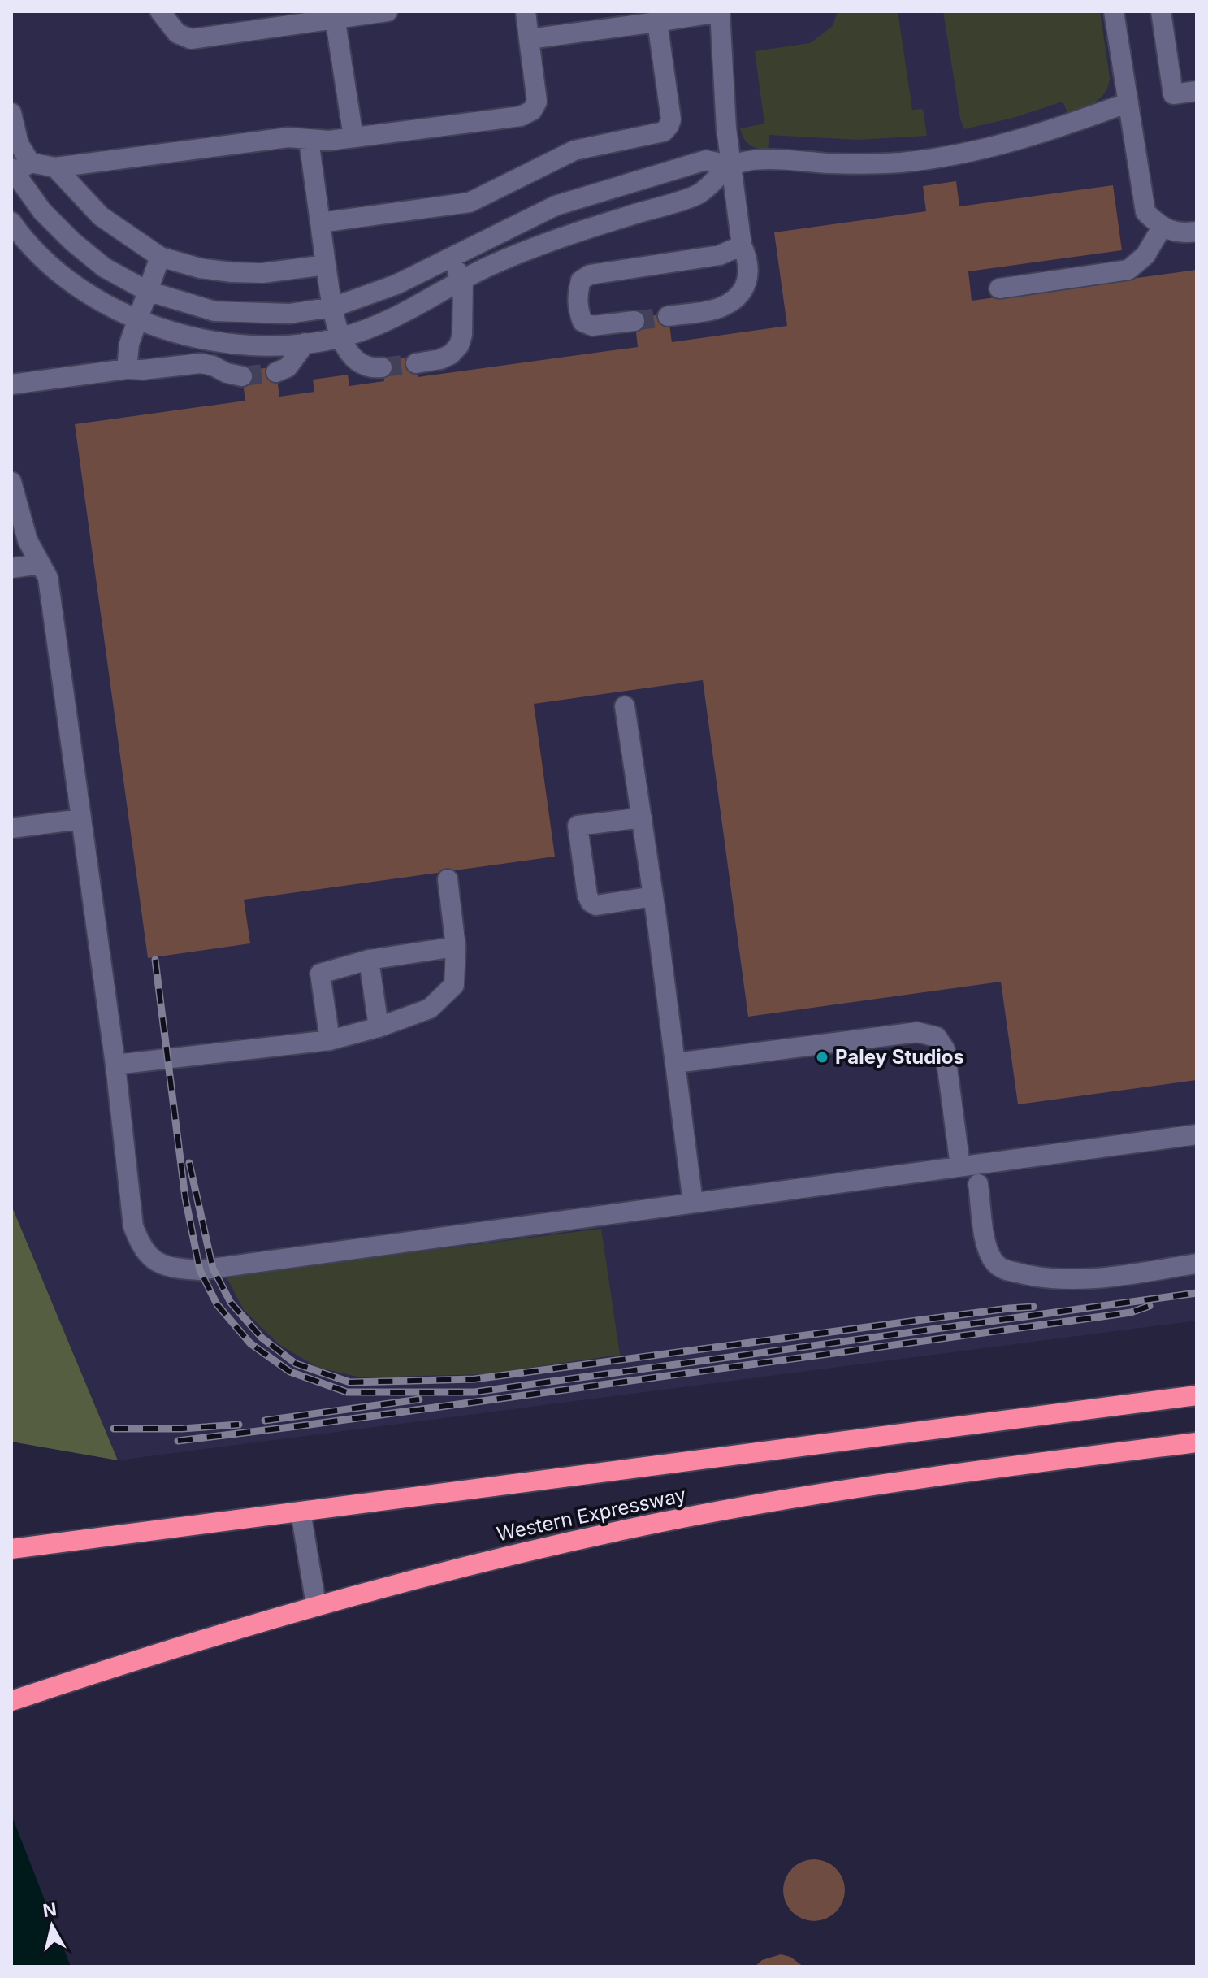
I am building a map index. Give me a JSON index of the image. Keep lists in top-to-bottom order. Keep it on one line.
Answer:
{"streets":{"highway":["Western Expressway"]},"places":["Paley Studios"],"north":"top"}
